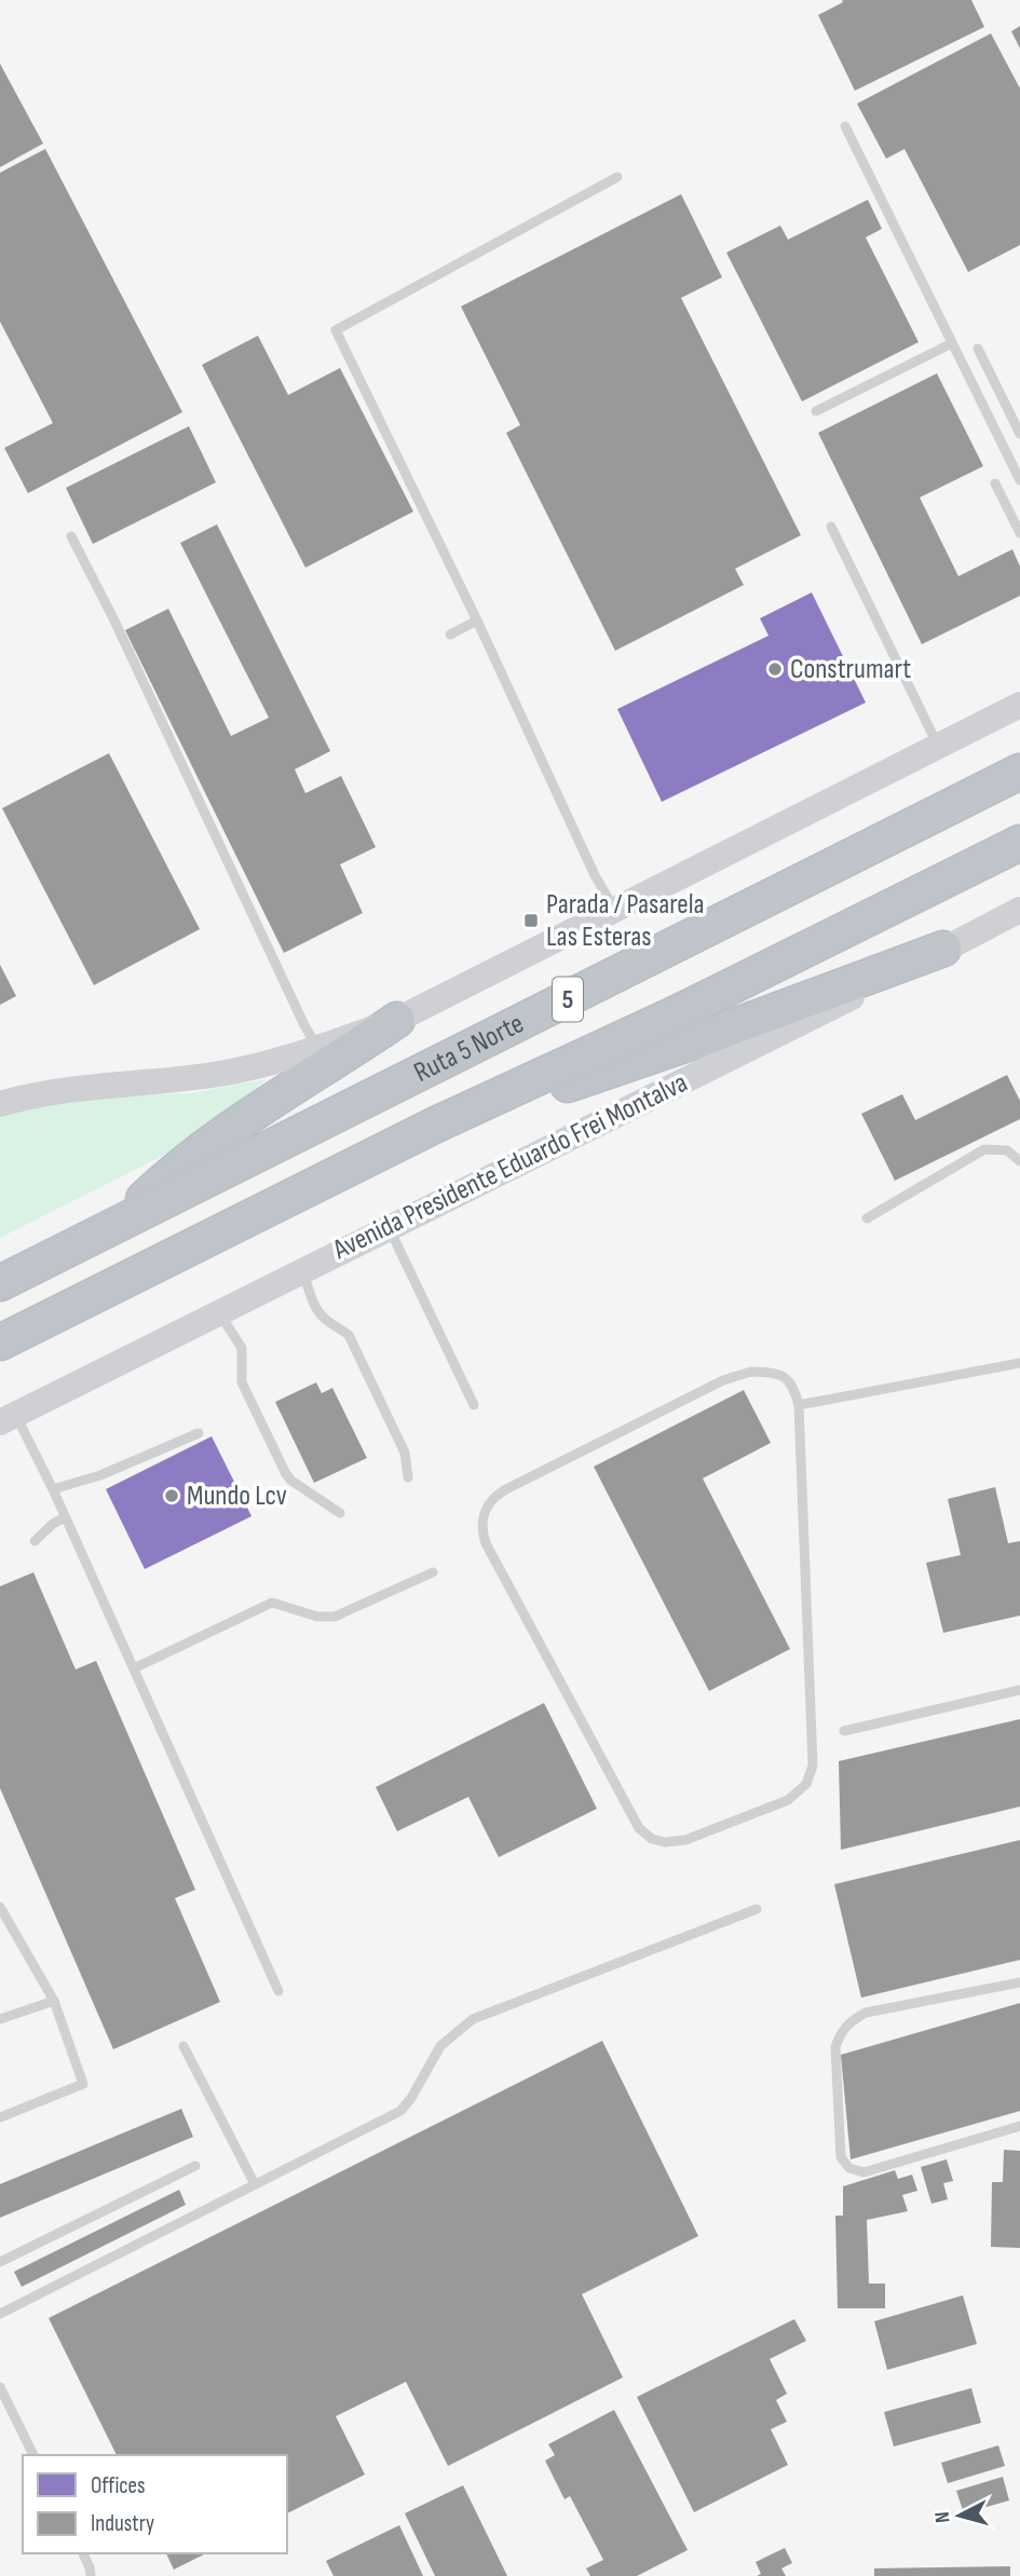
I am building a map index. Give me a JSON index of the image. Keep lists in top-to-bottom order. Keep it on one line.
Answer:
{"streets":{"highway":["5","Ruta 5 Norte"],"main road":["Avenida Presidente Eduardo Frei Montalva"]},"places":{"other":["Construmart","Mundo Lcv"],"transit":["Parada / Pasarela Las Esteras"]},"legend":["Offices","Industry"],"north":"left"}
